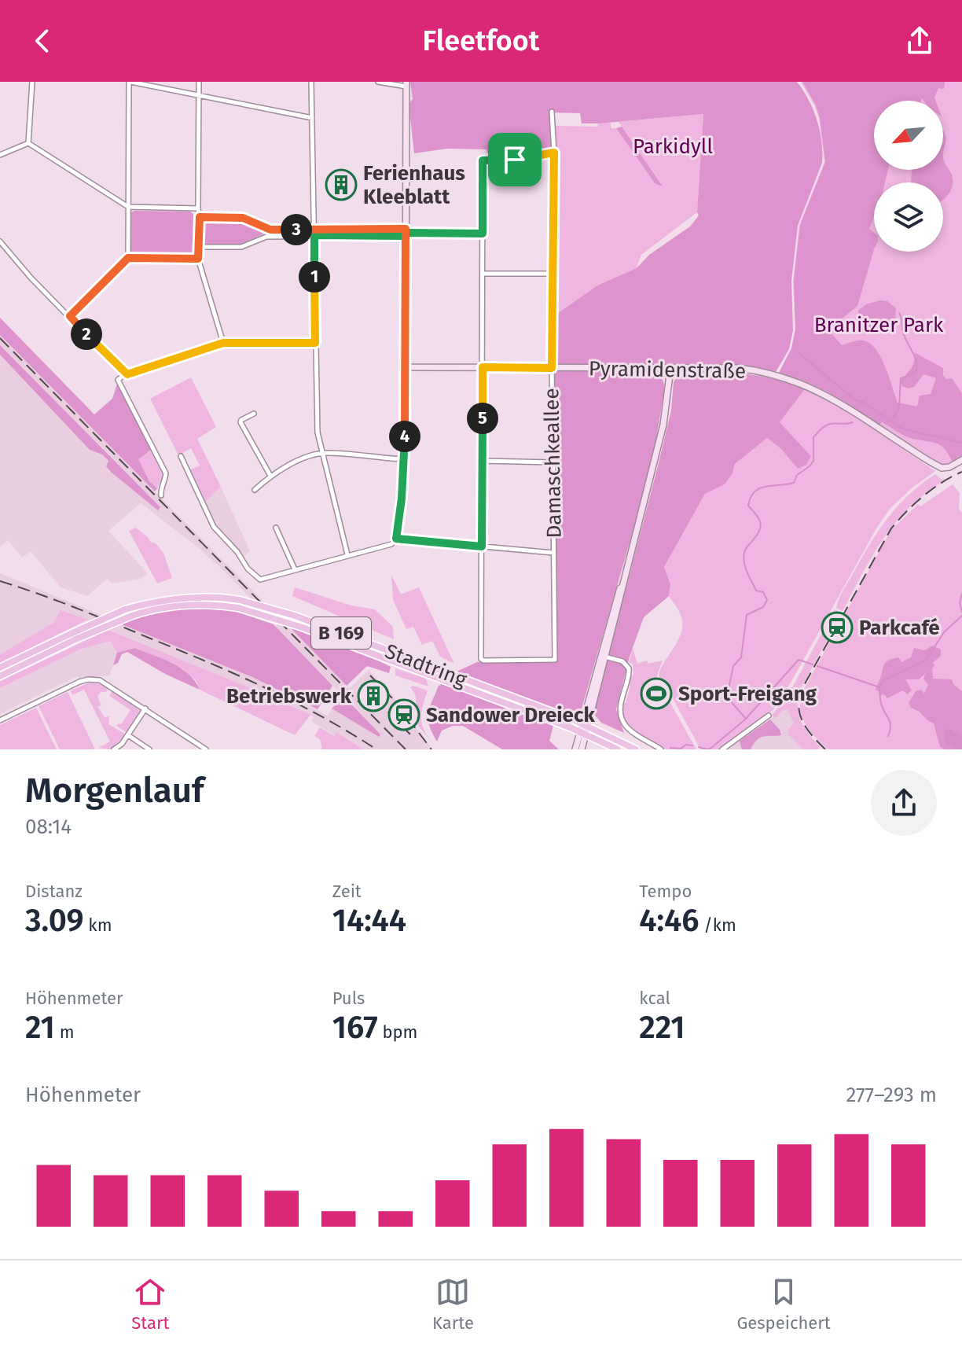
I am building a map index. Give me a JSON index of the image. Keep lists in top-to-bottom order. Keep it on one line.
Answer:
{"streets":{"main road":["Pyramidenstraße","B 169","Stadtring"],"street":["Damaschkeallee"]},"crossings":[["Pyramidenstraße","Damaschkeallee"]],"parks":["Parkidyll","Branitzer Park"],"places":{"building":["Ferienhaus Kleeblatt","Betriebswerk"],"station":["Parkcafé","Sandower Dreieck"],"sports":["Sport-Freigang"]},"north":"bottom left","page":{"header":"Fleetfoot","pins":["3","1","2","5","4"],"heading":["Morgenlauf","08:14"],"stats":[["Distanz","3.09 km"],["Zeit","14:44"],["Tempo","4:46 /km"],["Höhenmeter","21 m"],["Puls","167 bpm"],["kcal","221"]],"chart":["Höhenmeter","277–293 m"],"tabs":["Start","Karte","Gespeichert"]}}
